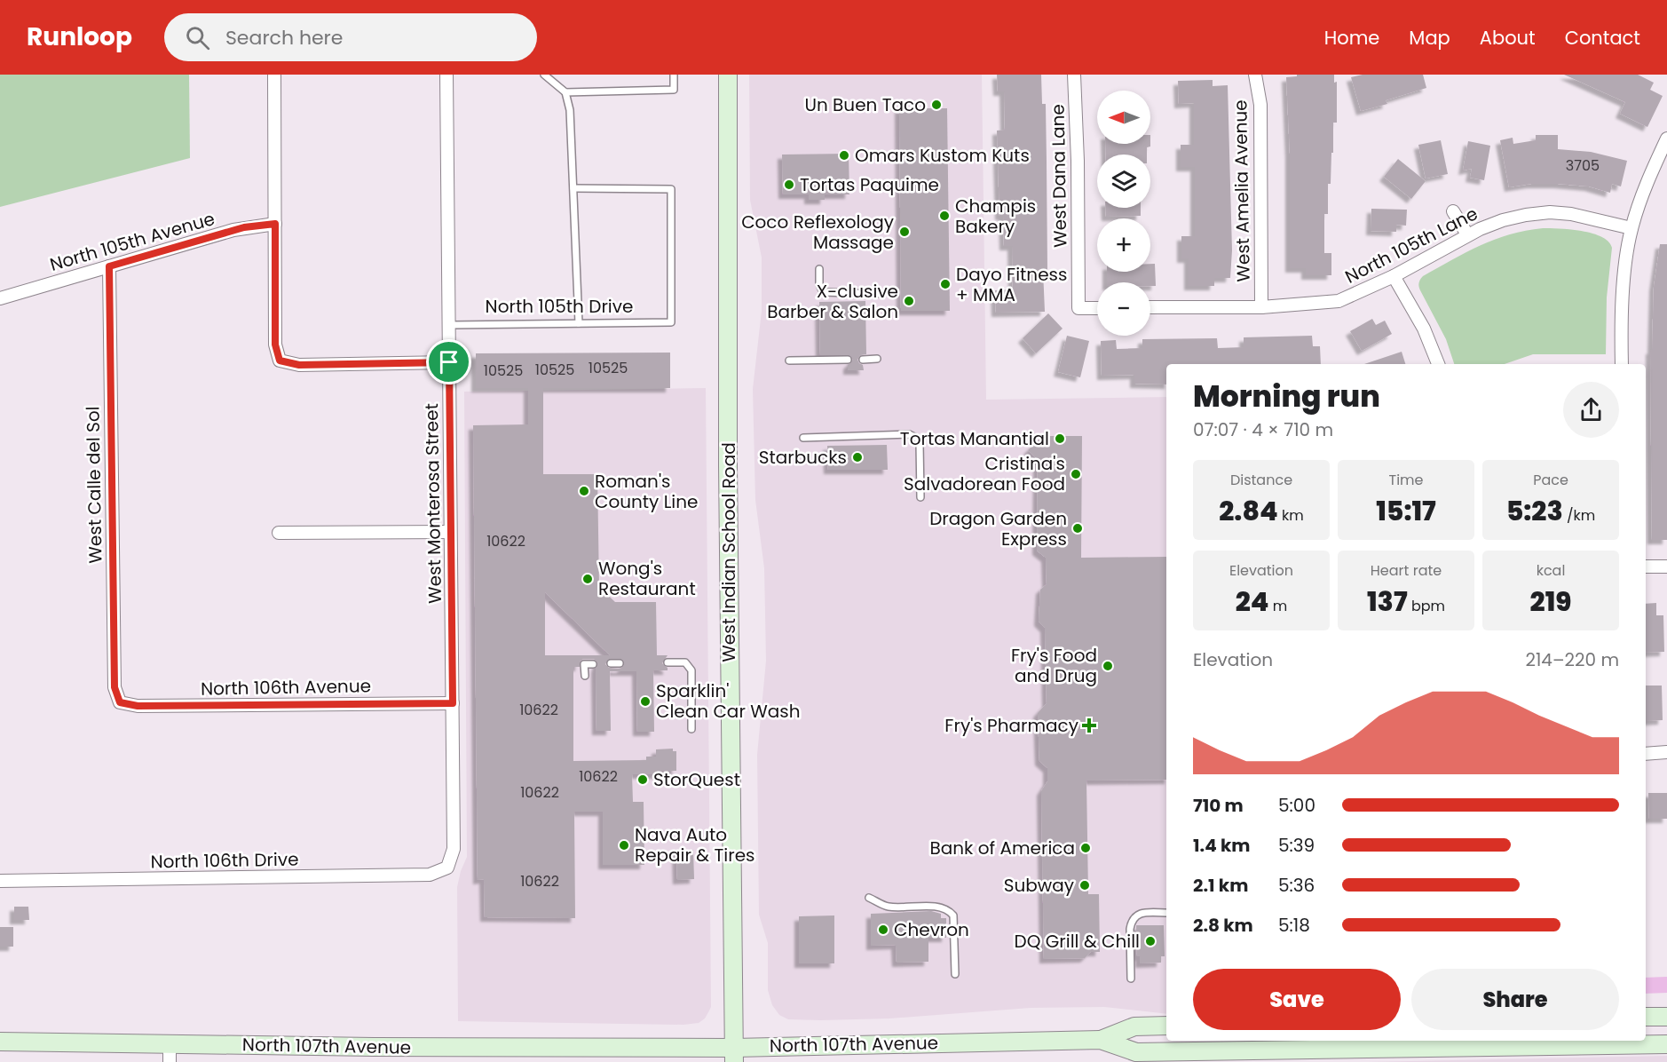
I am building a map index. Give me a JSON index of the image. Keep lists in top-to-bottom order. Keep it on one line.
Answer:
{"streets":{"main road":["West Indian School Road","North 107th Avenue"],"street":["West Dana Lane","West Amelia Avenue","North 105th Avenue","North 105th Lane","West Calle del Sol","West Monterosa Street","North 106th Avenue","North 106th Drive"],"lane":["North 105th Drive"]},"crossings":[["West Amelia Avenue","North 105th Lane"],["North 105th Avenue","West Calle del Sol"],["North 105th Drive","West Monterosa Street"],["West Calle del Sol","North 106th Avenue"],["West Monterosa Street","North 106th Avenue"],["West Monterosa Street","North 106th Drive"],["West Indian School Road","North 107th Avenue"]],"places":{"other":["Un Buen Taco","Omars Kustom Kuts","Tortas Paquime","Champis Bakery","Coco Reflexology Massage","Dayo Fitness + MMA","X-clusive Barber & Salon","Tortas Manantial","Starbucks","Cristina's Salvadorean Food","Roman's County Line","Dragon Garden Express","Wong's Restaurant","Fry's Food and Drug","Sparklin' Clean Car Wash","StorQuest","Nava Auto Repair & Tires","Bank of America","Subway","Chevron","DQ Grill & Chill"],"health":["Fry's Pharmacy"]},"house_numbers":["3705","10525","10525","10525","10622","10622","10622","10622","10622"],"north":"left","page":{"header":"Runloop","search":"Search here","nav":["Home","Map","About","Contact"],"map_buttons":["+","−"],"heading":["Morning run","07:07 · 4 × 710 m"],"stats":[["Distance","2.84 km"],["Time","15:17"],["Pace","5:23 /km"],["Elevation","24 m"],["Heart rate","137 bpm"],["kcal","219"]],"chart":["Elevation","214–220 m"],"list":[{"name":"710 m","note":"5:00"},{"name":"1.4 km","note":"5:39"},{"name":"2.1 km","note":"5:36"},{"name":"2.8 km","note":"5:18"}],"buttons":["Save","Share"]}}
